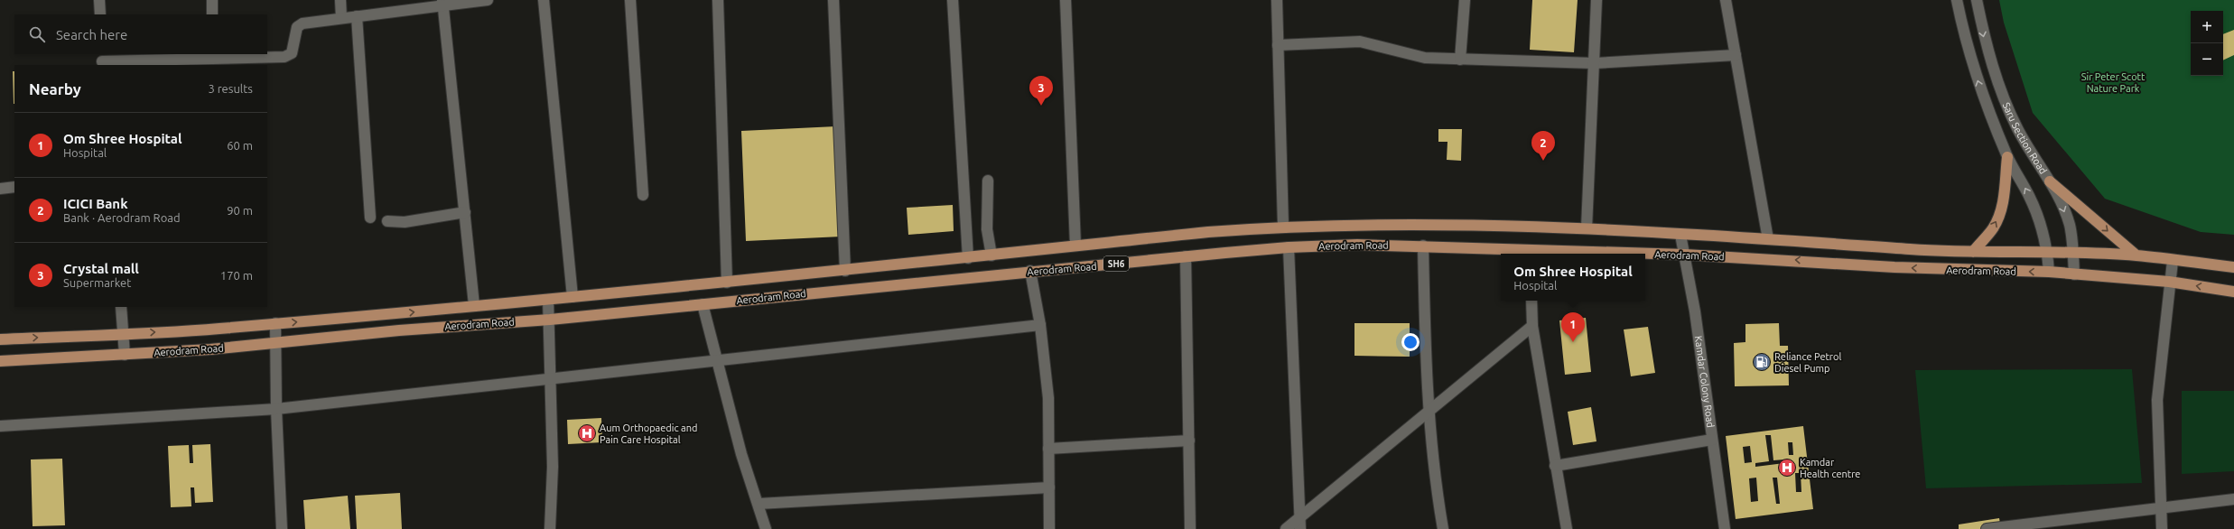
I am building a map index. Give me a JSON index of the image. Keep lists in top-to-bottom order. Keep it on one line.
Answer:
{"streets":{"main road":["Aerodram Road","SH6"],"street":["Saru Section Road","Kamdar Colony Road"]},"crossings":[["Saru Section Road","Aerodram Road"],["Aerodram Road","Kamdar Colony Road"]],"parks":["Sir Peter Scott Nature Park"],"places":{"fuel station":["Reliance Petrol Diesel Pump"],"hospital":["Aum Orthopaedic and Pain Care Hospital","Kamdar Health centre"]},"page":{"map_buttons":["+","−"],"search":"Search here","heading":["Nearby","3 results"],"pins":["3","2","1"],"list":[{"mark":"1","name":"Om Shree Hospital","note":"Hospital","value":"60 m"},{"mark":"2","name":"ICICI Bank","note":"Bank · Aerodram Road","value":"90 m"},{"mark":"3","name":"Crystal mall","note":"Supermarket","value":"170 m"}],"popup":["Om Shree Hospital","Hospital"]}}
